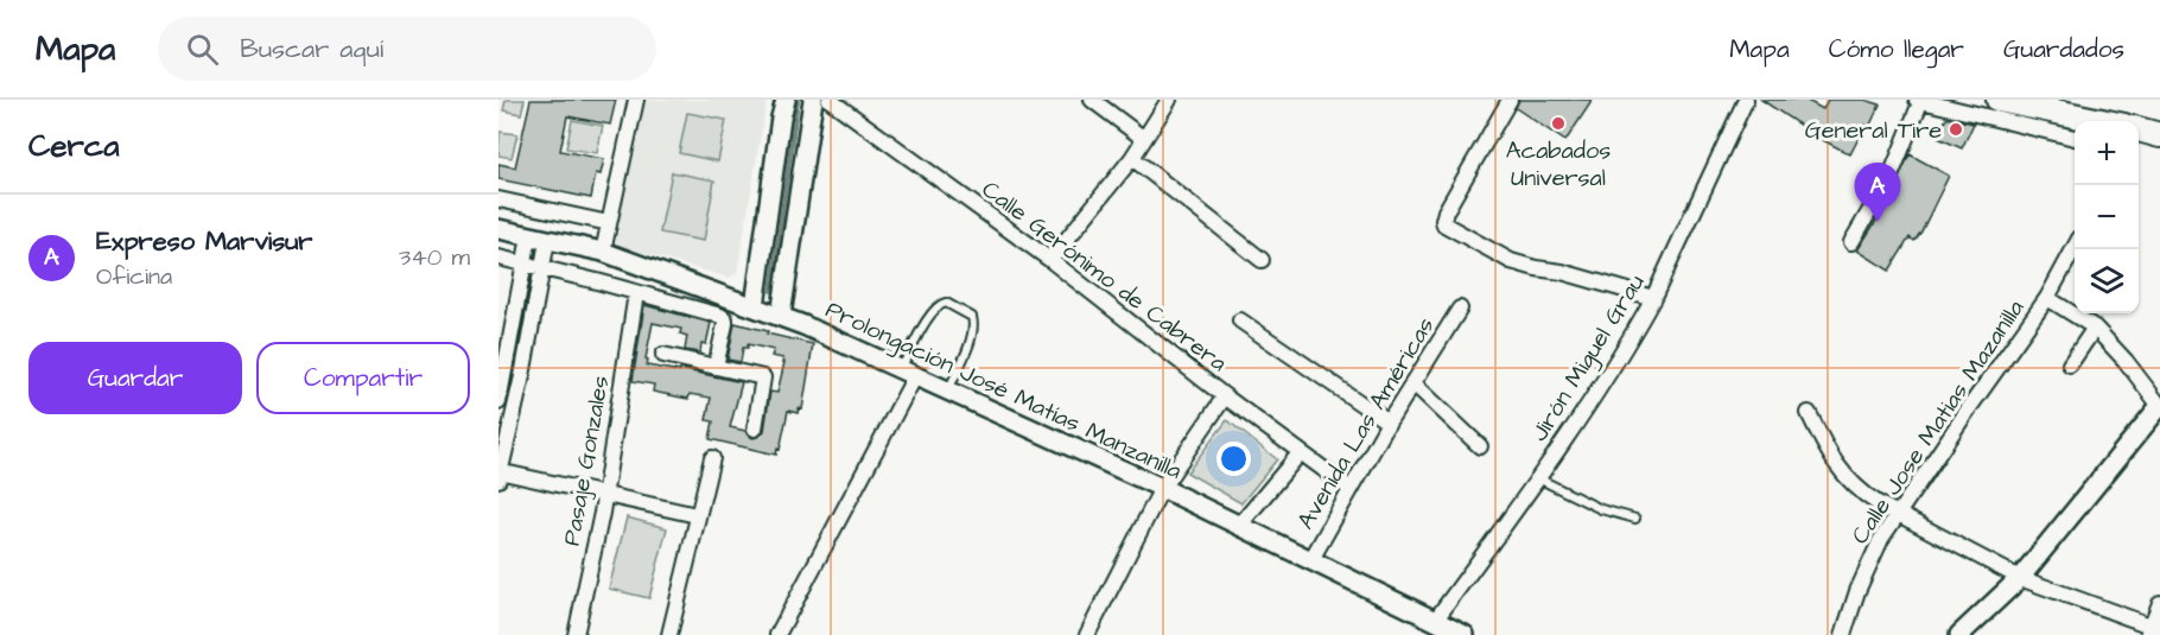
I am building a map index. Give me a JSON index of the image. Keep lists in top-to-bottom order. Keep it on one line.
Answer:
{"streets":{"street":["Calle Gerónimo de Cabrera","Jirón Miguel Grau","Prolongación José Matías Manzanilla","Calle Jose Matias Mazanilla","Avenida Las Américas","Pasaje Gonzales"]},"crossings":[["Calle Gerónimo de Cabrera","Avenida Las Américas"],["Jirón Miguel Grau","Prolongación José Matías Manzanilla"],["Prolongación José Matías Manzanilla","Avenida Las Américas"]],"places":["Acabados Universal","General Tire"],"page":{"header":"Mapa","search":"Buscar aquí","nav":["Mapa","Cómo llegar","Guardados"],"heading":"Cerca","map_buttons":["+","−"],"pins":"A","list":[{"mark":"A","name":"Expreso Marvisur","note":"Oficina","value":"340 m"}],"buttons":["Guardar","Compartir"]}}
